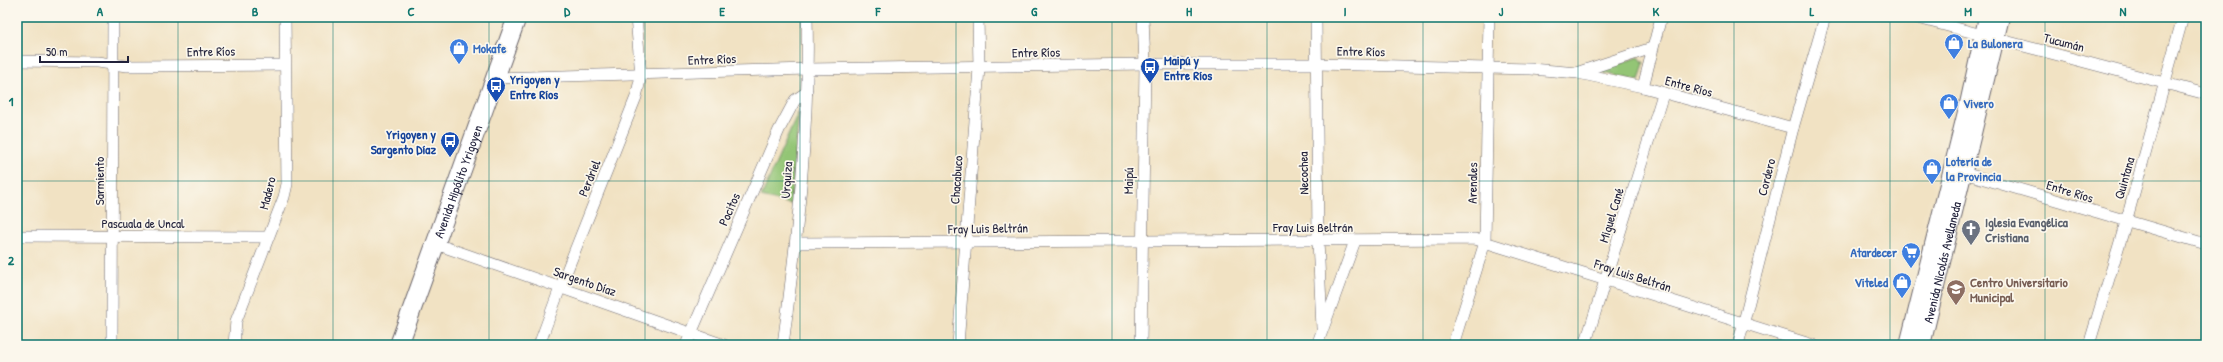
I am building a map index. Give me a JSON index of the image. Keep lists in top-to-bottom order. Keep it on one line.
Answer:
{"streets":{"main road":["Avenida Hipólito Yrigoyen","Avenida Nicolás Avellaneda"],"street":["Tucumán","Entre Ríos","Necochea","Cordero","Perdriel","Quintana","Urquiza","Chacabuco","Sarmiento","Maipú","Arenales","Madero","Pocitos","Miguel Cané","Pascuala de Uncal","Fray Luis Beltrán","Sargento Díaz"]},"crossings":[["Tucumán","Quintana"],["Tucumán","Avenida Nicolás Avellaneda"],["Entre Ríos","Necochea"],["Entre Ríos","Cordero"],["Entre Ríos","Perdriel"],["Entre Ríos","Quintana"],["Entre Ríos","Urquiza"],["Entre Ríos","Chacabuco"],["Entre Ríos","Sarmiento"],["Entre Ríos","Avenida Hipólito Yrigoyen"],["Entre Ríos","Maipú"],["Entre Ríos","Arenales"],["Entre Ríos","Madero"],["Entre Ríos","Miguel Cané"],["Entre Ríos","Avenida Nicolás Avellaneda"],["Necochea","Fray Luis Beltrán"],["Cordero","Fray Luis Beltrán"],["Perdriel","Sargento Díaz"],["Urquiza","Pocitos"],["Urquiza","Fray Luis Beltrán"],["Chacabuco","Fray Luis Beltrán"],["Sarmiento","Pascuala de Uncal"],["Avenida Hipólito Yrigoyen","Sargento Díaz"],["Maipú","Fray Luis Beltrán"],["Arenales","Fray Luis Beltrán"],["Madero","Pascuala de Uncal"],["Pocitos","Sargento Díaz"],["Miguel Cané","Fray Luis Beltrán"]],"places":{"shop":["La Bulonera","Mokafe","Vivero","Lotería de la Provincia","Viteled"],"bus stop":["Maipú y Entre Ríos","Yrigoyen y Entre Ríos","Yrigoyen y Sargento Díaz"],"church":["Iglesia Evangélica Cristiana"],"supermarket":["Atardecer"],"school or university":["Centro Universitario Municipal"]},"scale_bar":"50 m","grid":{"columns":["A","B","C","D","E","F","G","H","I","J","K","L","M","N"],"rows":["1","2"]}}
